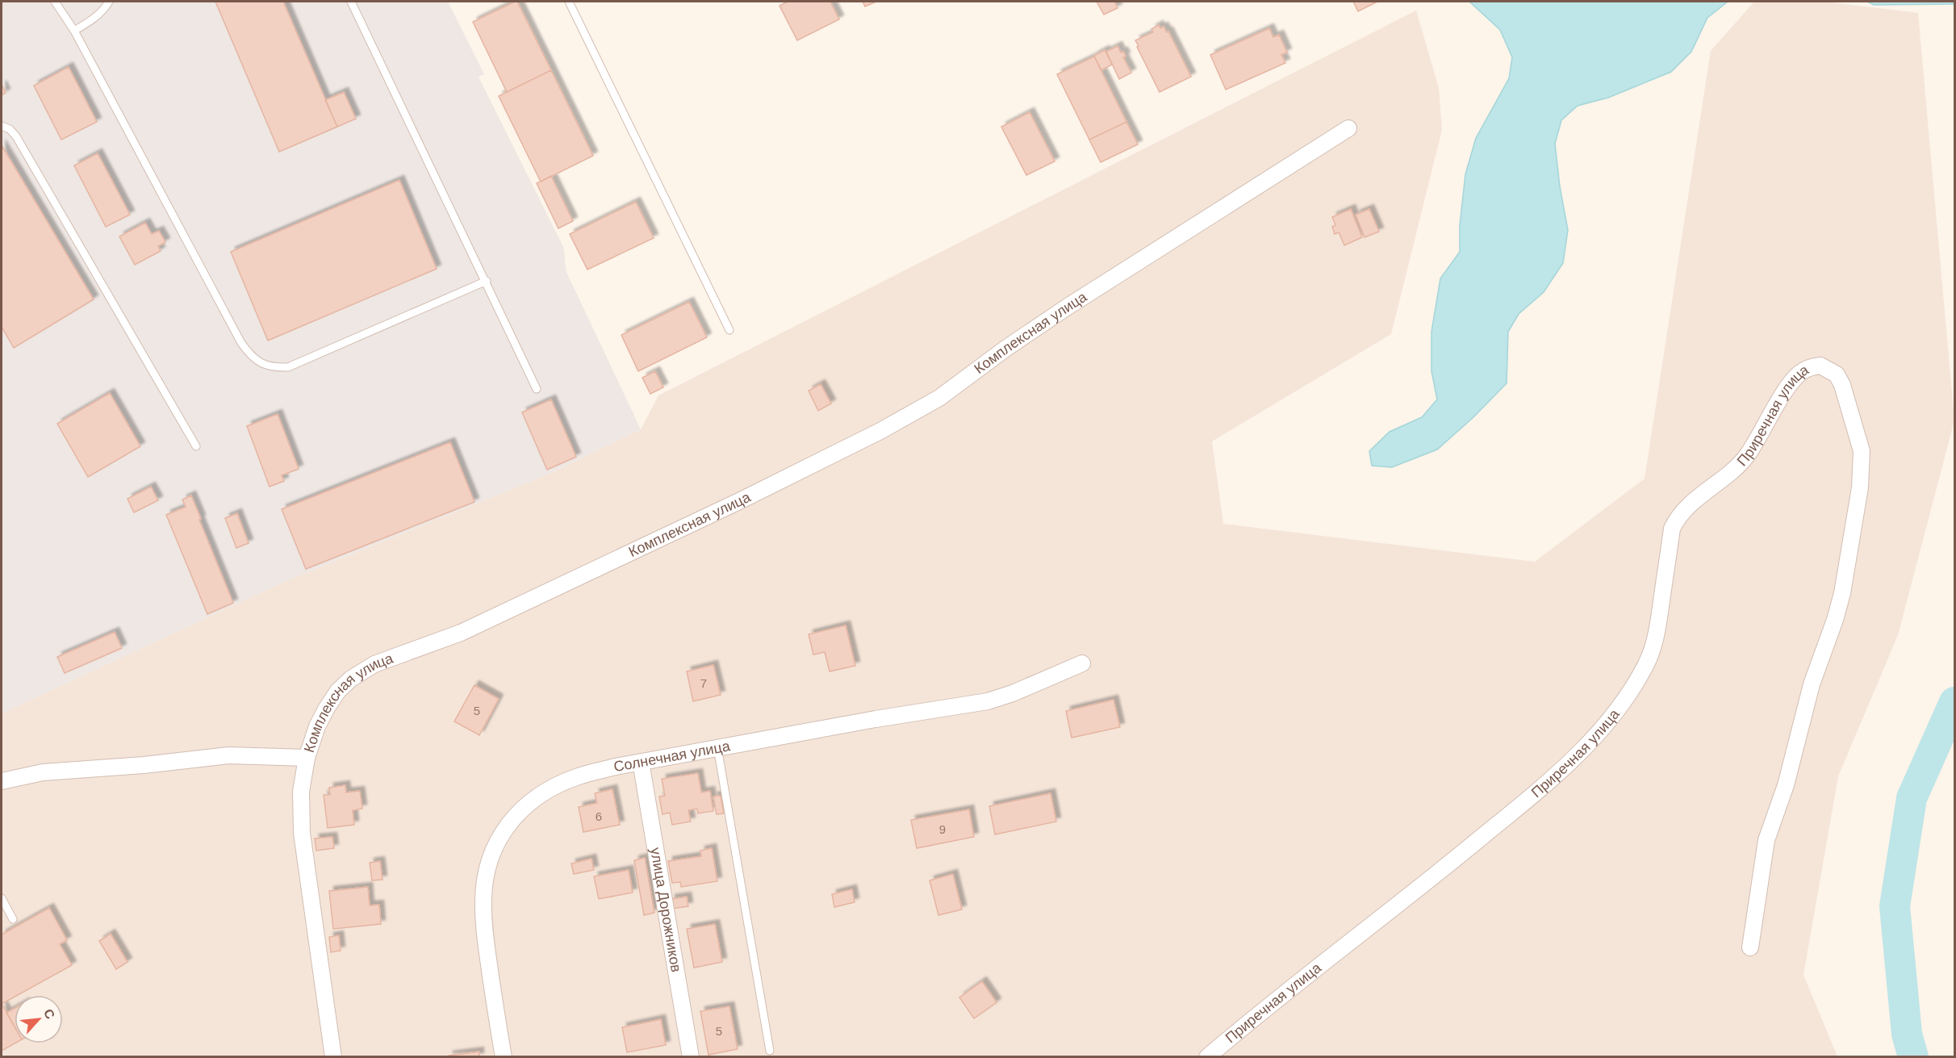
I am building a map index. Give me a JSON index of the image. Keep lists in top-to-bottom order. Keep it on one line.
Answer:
{"streets":{"street":["Комплексная улица","Приречная улица","Солнечная улица","улица Дорожников"]},"crossings":[["Солнечная улица","улица Дорожников"]],"house_numbers":["7","5","6","9","5"],"north":"top right"}
